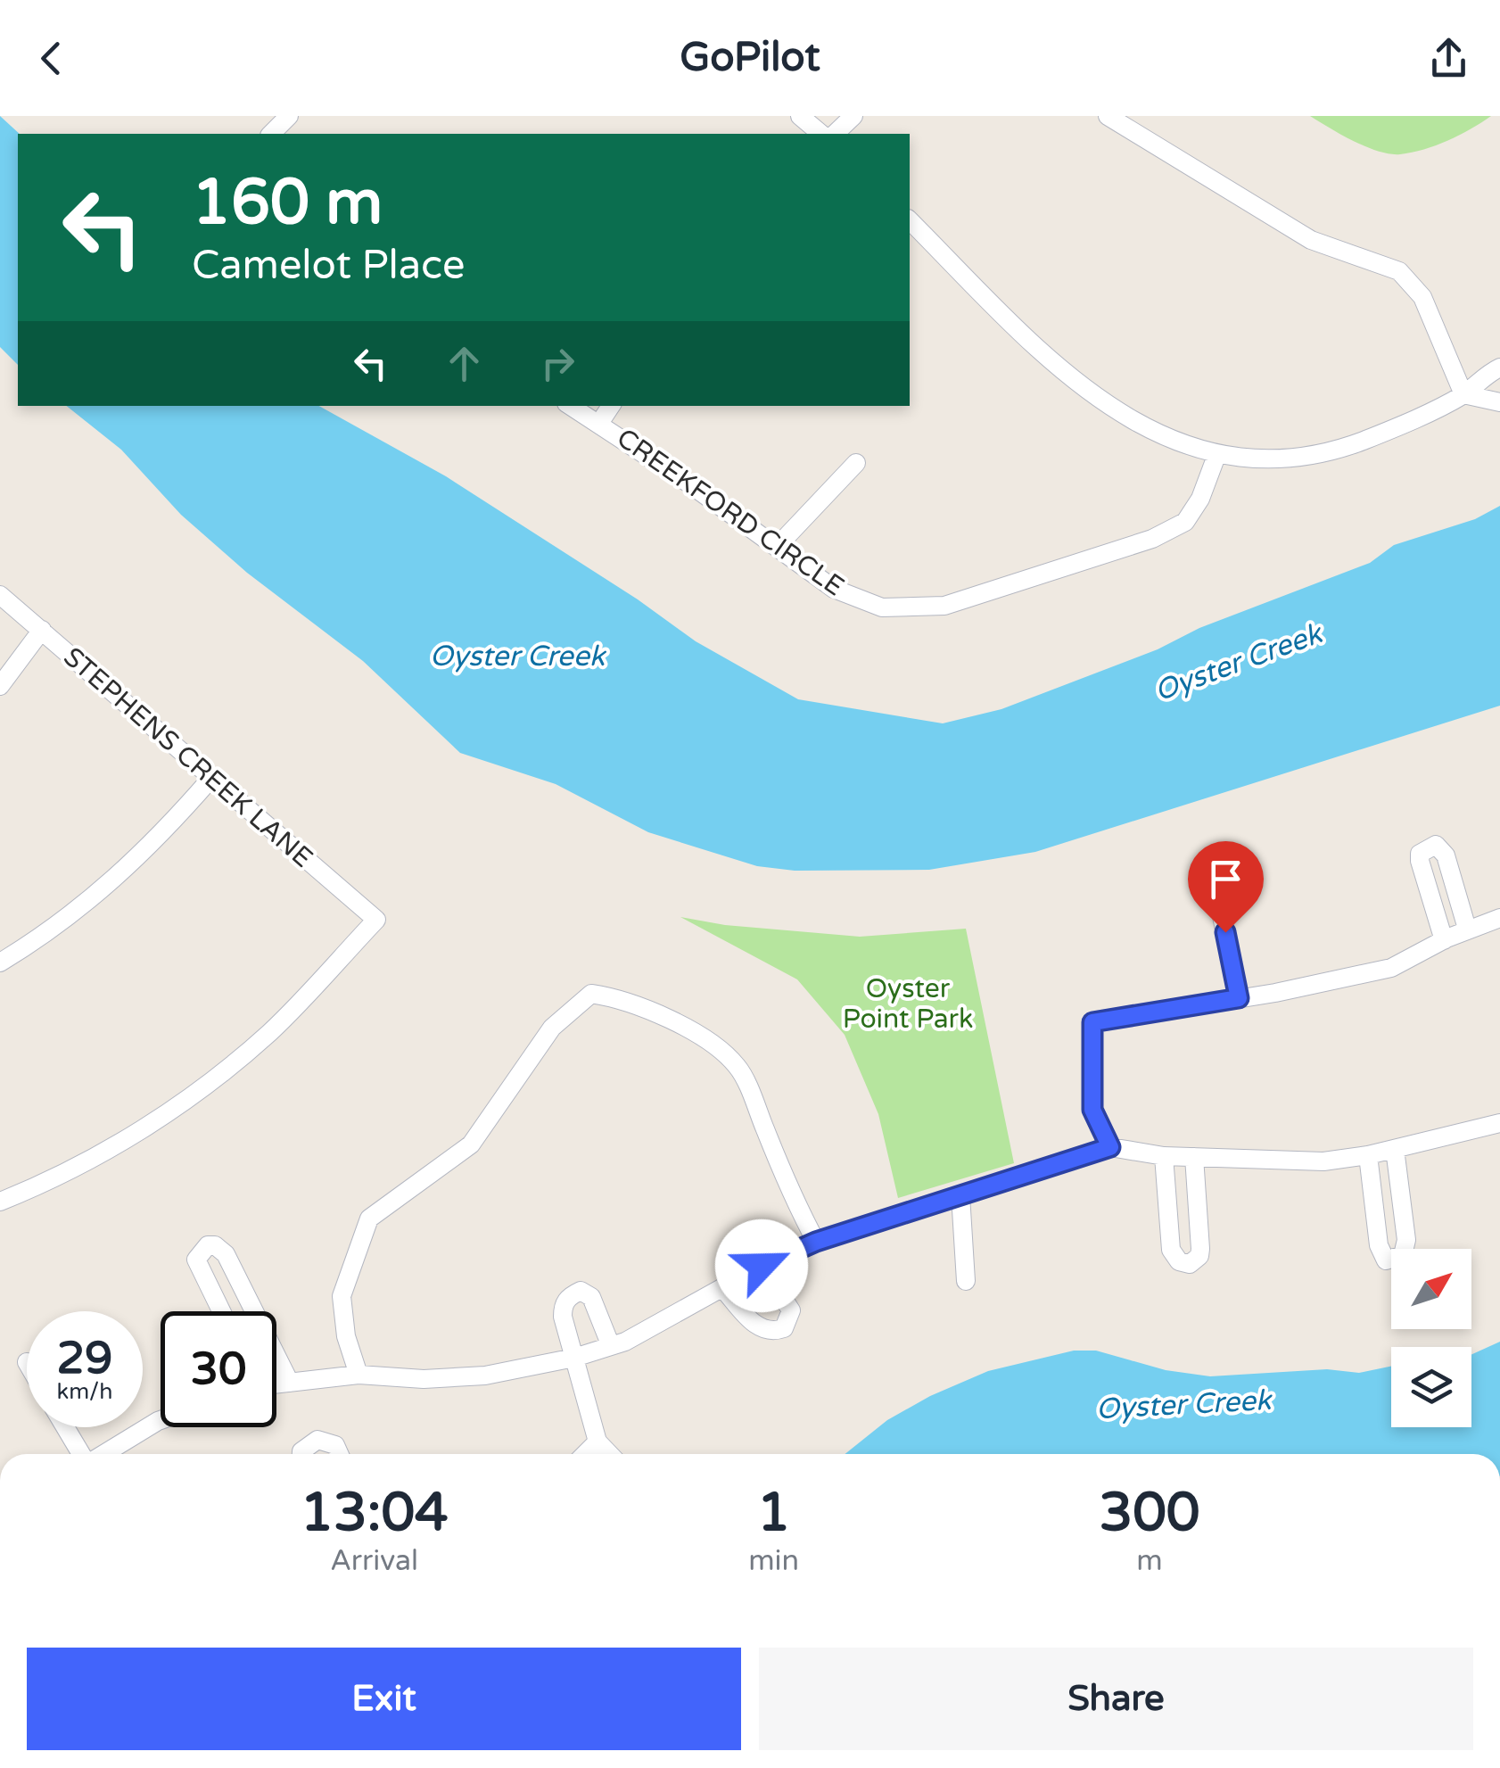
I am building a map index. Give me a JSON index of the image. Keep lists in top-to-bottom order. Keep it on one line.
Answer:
{"streets":{"street":["CREEKFORD CIRCLE","STEPHENS CREEK LANE"]},"water":["Oyster Creek"],"parks":["Oyster Point Park"],"north":"top right","page":{"header":"GoPilot","turn":["160 m","Camelot Place"],"speed":"29 km/h","limit":"30","eta":["13:04","Arrival","1","min","300","m"],"buttons":["Exit","Share"]}}
